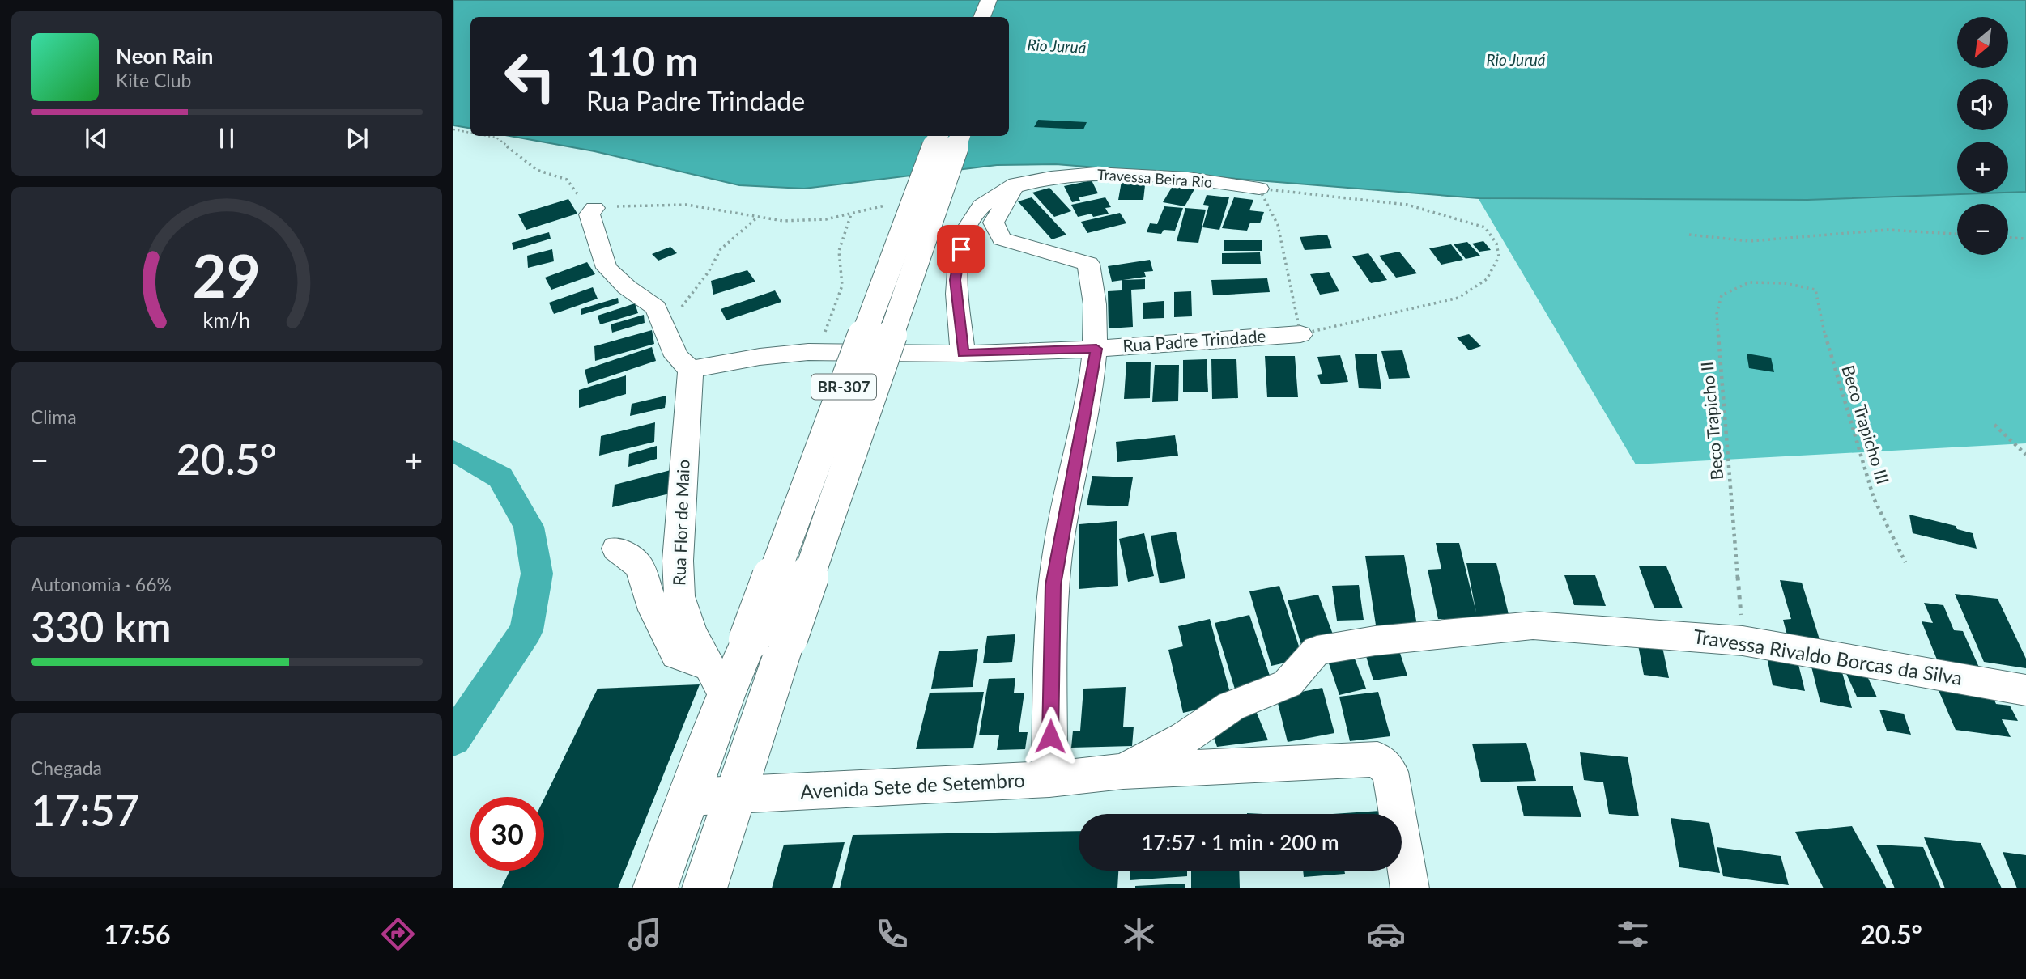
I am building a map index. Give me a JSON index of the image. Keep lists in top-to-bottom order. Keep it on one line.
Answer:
{"streets":{"main road":["BR-307"],"street":["Travessa Beira Rio","Rua Padre Trindade","Rua Flor de Maio","Travessa Rivaldo Borcas da Silva","Avenida Sete de Setembro"],"path":["Beco Trapicho II","Beco Trapicho III"]},"crossings":[["Travessa Beira Rio","Rua Padre Trindade"],["Rua Padre Trindade","Rua Flor de Maio"],["BR-307","Rua Flor de Maio"],["BR-307","Avenida Sete de Setembro"],["Beco Trapicho II","Beco Trapicho III"],["Beco Trapicho II","Travessa Rivaldo Borcas da Silva"],["Travessa Rivaldo Borcas da Silva","Avenida Sete de Setembro"]],"water":["Rio Juruá"],"north":"bottom left","page":{"map_buttons":["+","−"],"turn":["110 m","Rua Padre Trindade"],"song":["Neon Rain","Kite Club"],"tile":["Clima",["Autonomia · 66%","330 km"],["Chegada","17:57"]],"heat":["−","20.5°","+"],"limit":"30","trip":"17:57 · 1 min · 200 m","tabs":["17:56","20.5°"],"gauge":["29","km/h"]}}
